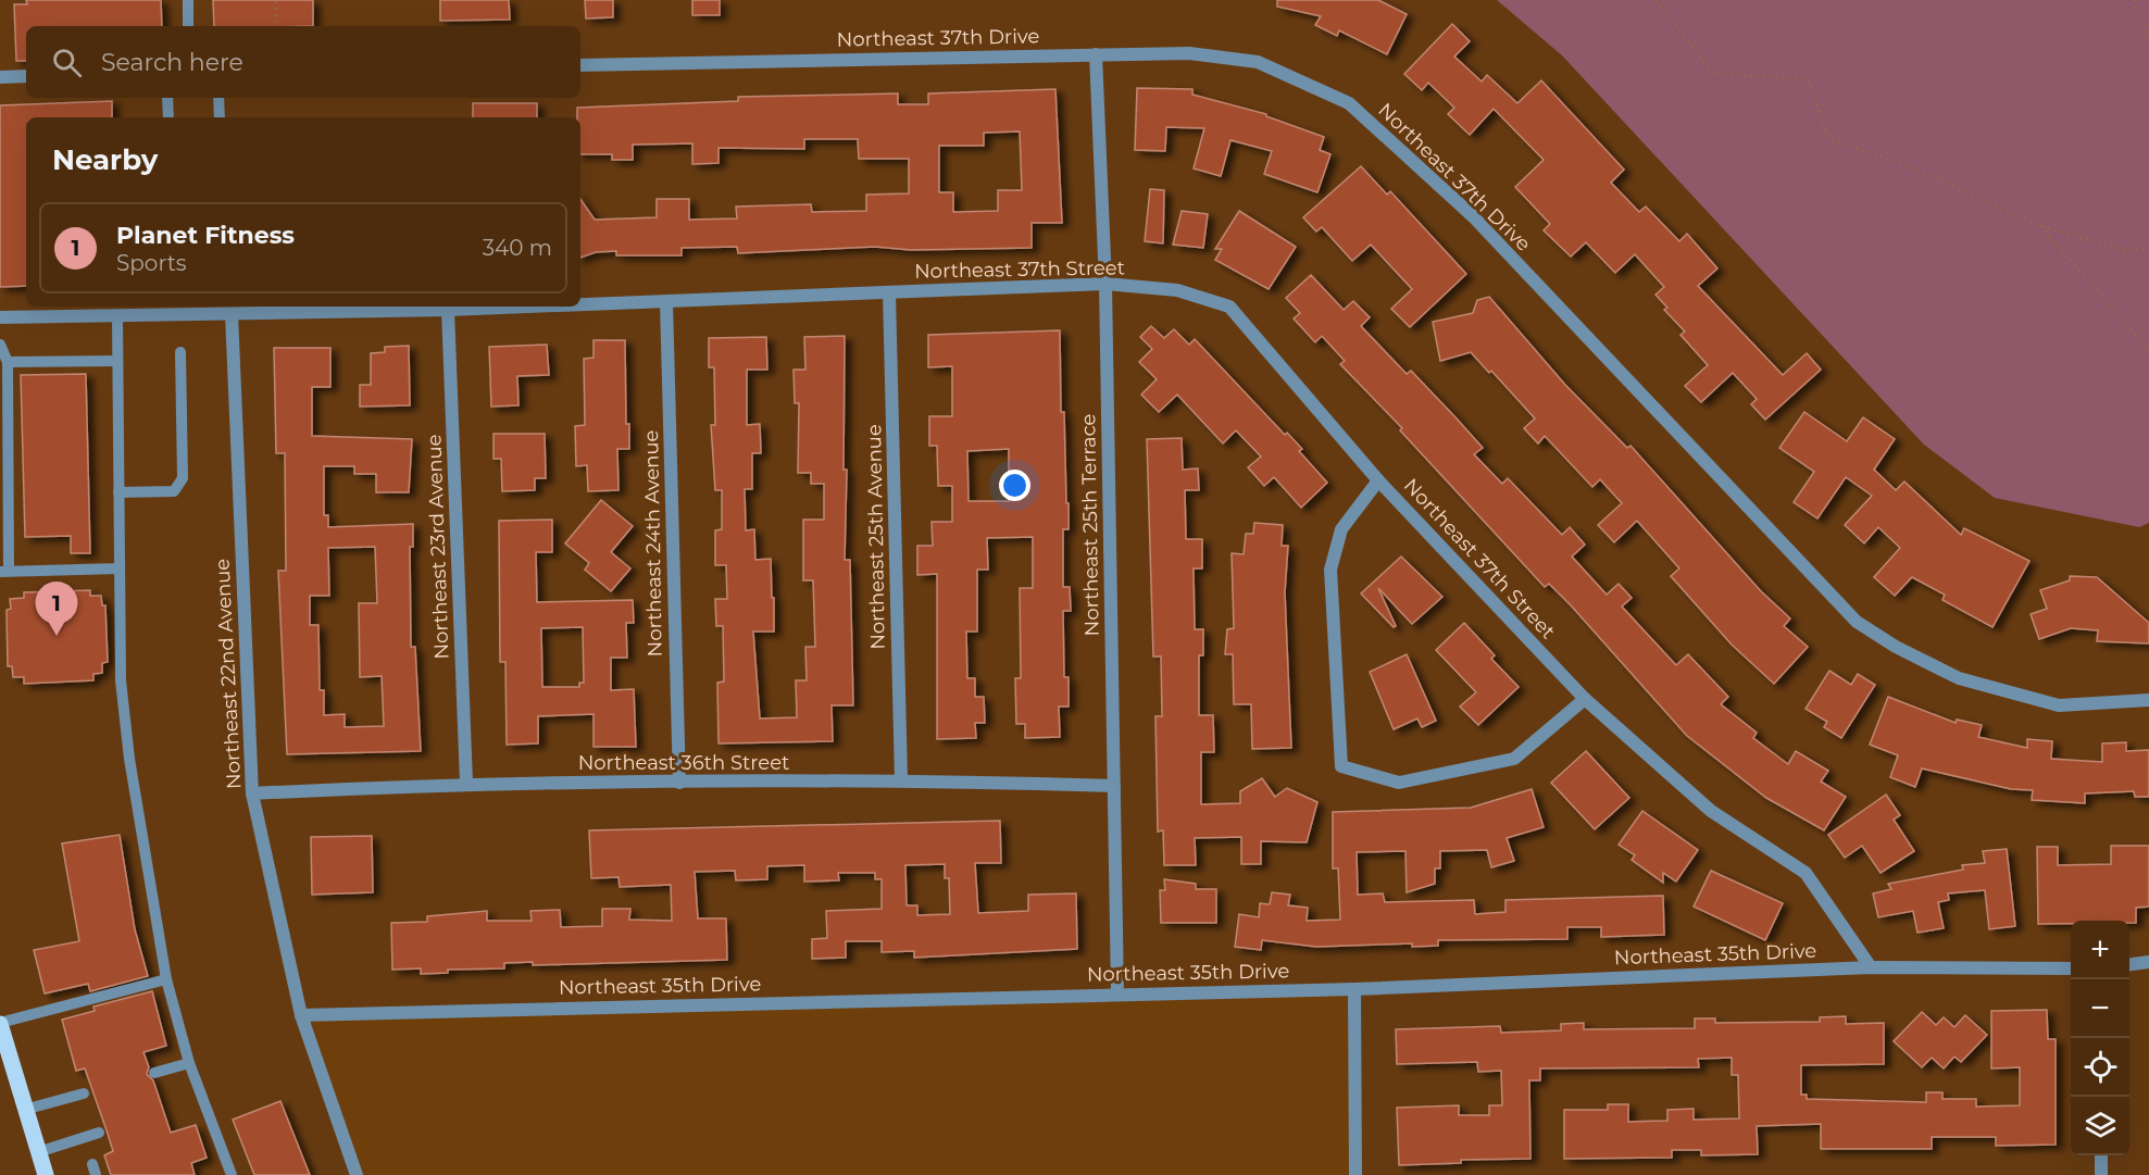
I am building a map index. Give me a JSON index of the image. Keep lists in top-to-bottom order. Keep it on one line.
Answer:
{"streets":{"street":["Northeast 37th Drive","Northeast 37th Street","Northeast 25th Terrace","Northeast 25th Avenue","Northeast 24th Avenue","Northeast 23rd Avenue","Northeast 22nd Avenue","Northeast 36th Street","Northeast 35th Drive"]},"crossings":[["Northeast 37th Drive","Northeast 25th Terrace"],["Northeast 37th Street","Northeast 25th Terrace"],["Northeast 37th Street","Northeast 25th Avenue"],["Northeast 37th Street","Northeast 24th Avenue"],["Northeast 37th Street","Northeast 23rd Avenue"],["Northeast 37th Street","Northeast 22nd Avenue"],["Northeast 37th Street","Northeast 35th Drive"],["Northeast 25th Terrace","Northeast 36th Street"],["Northeast 25th Terrace","Northeast 35th Drive"],["Northeast 25th Avenue","Northeast 36th Street"],["Northeast 24th Avenue","Northeast 36th Street"],["Northeast 23rd Avenue","Northeast 36th Street"],["Northeast 22nd Avenue","Northeast 36th Street"],["Northeast 22nd Avenue","Northeast 35th Drive"]],"page":{"search":"Search here","heading":"Nearby","list":[{"mark":"1","name":"Planet Fitness","note":"Sports","value":"340 m"}],"pins":"1","map_buttons":["+","−"]}}
